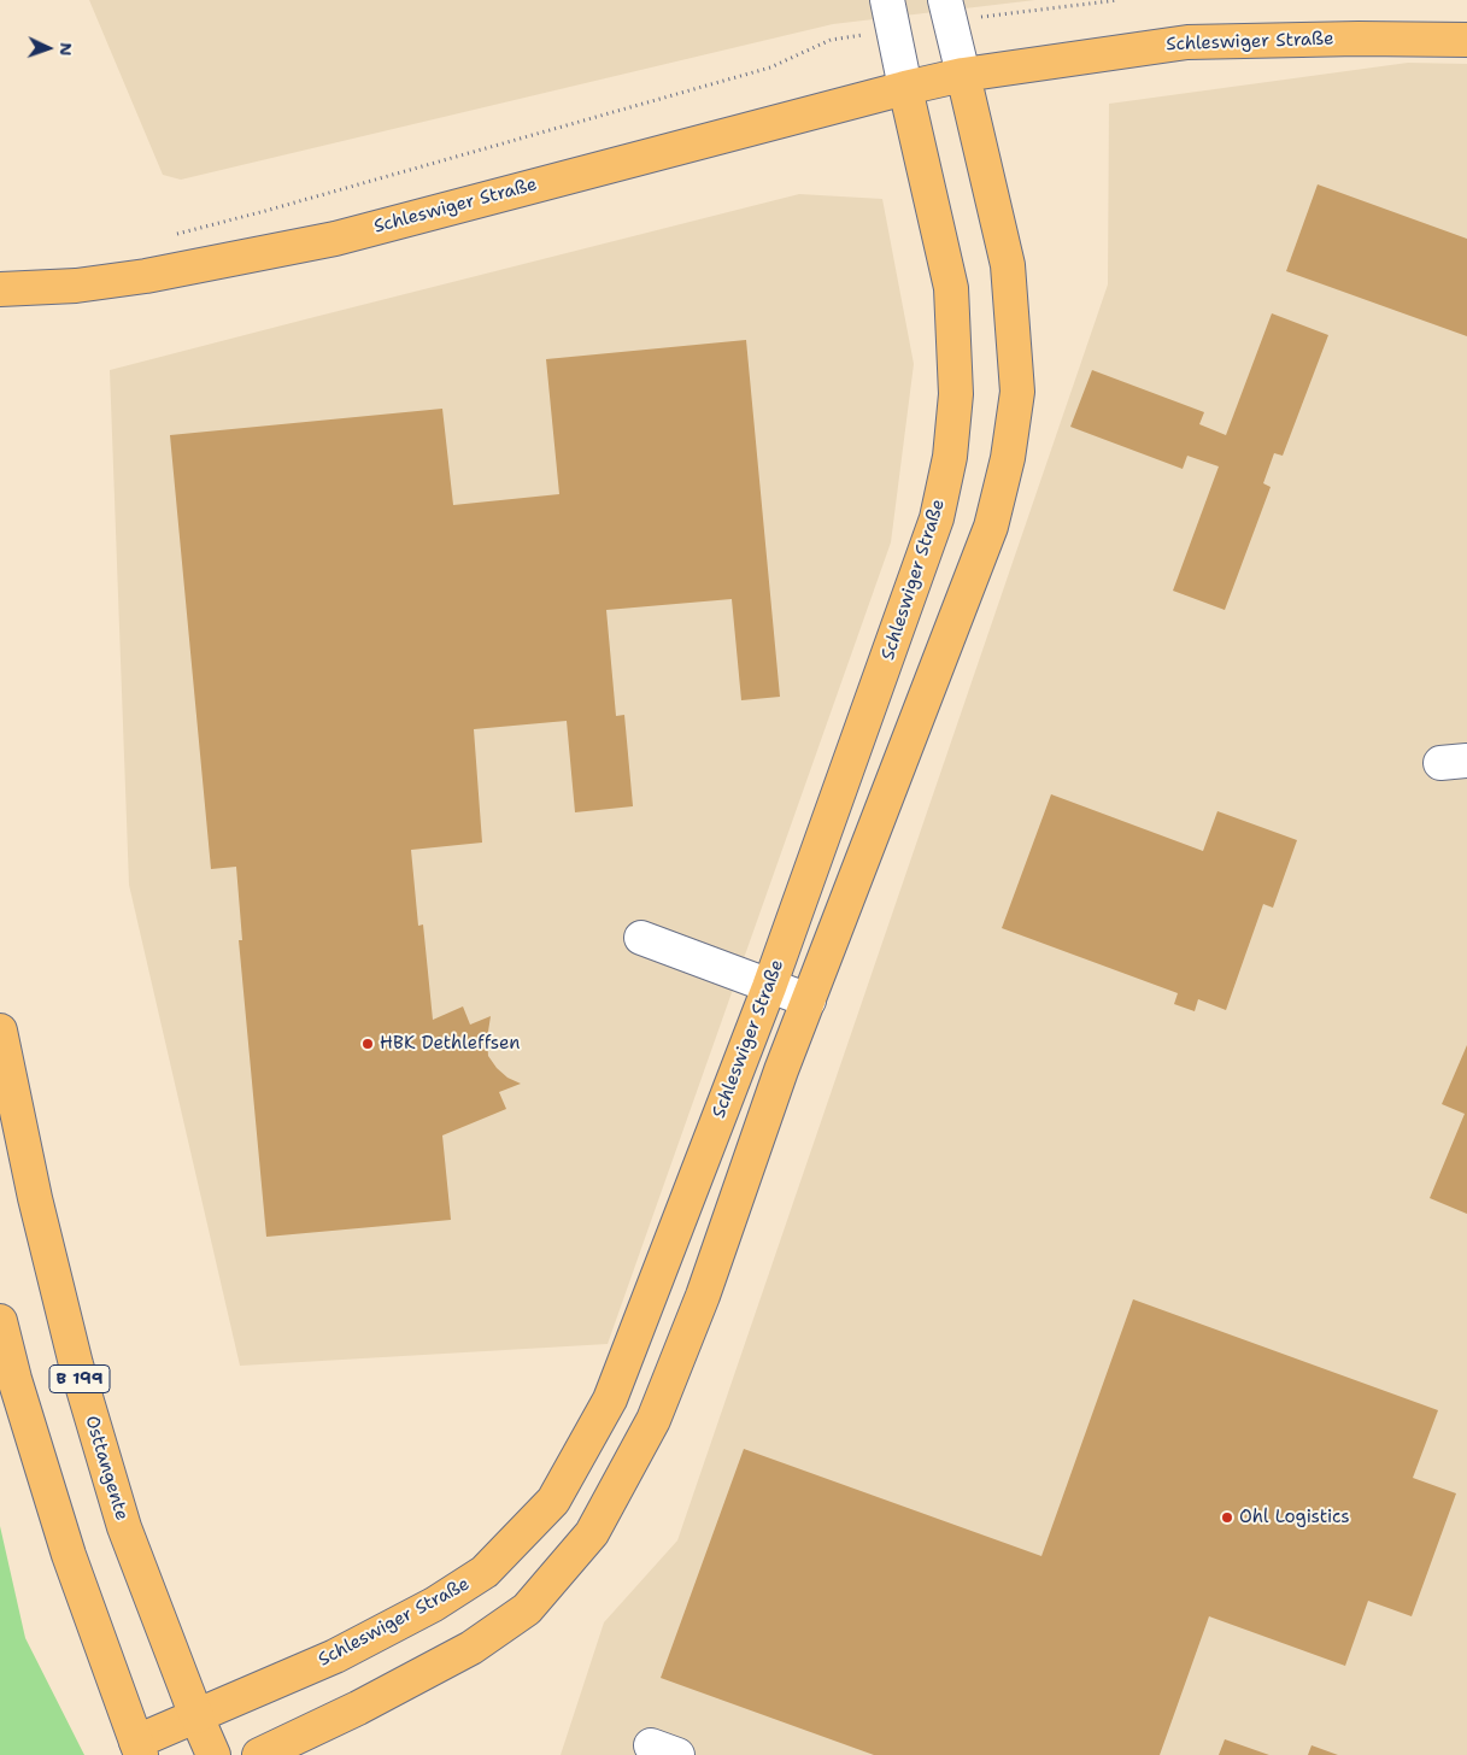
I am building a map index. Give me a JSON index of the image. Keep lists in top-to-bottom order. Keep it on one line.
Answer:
{"streets":{"main road":["Schleswiger Straße","B 199","Osttangente"]},"crossings":[["Schleswiger Straße","Osttangente"]],"places":["HBK Dethleffsen","Ohl Logistics"],"north":"right"}
